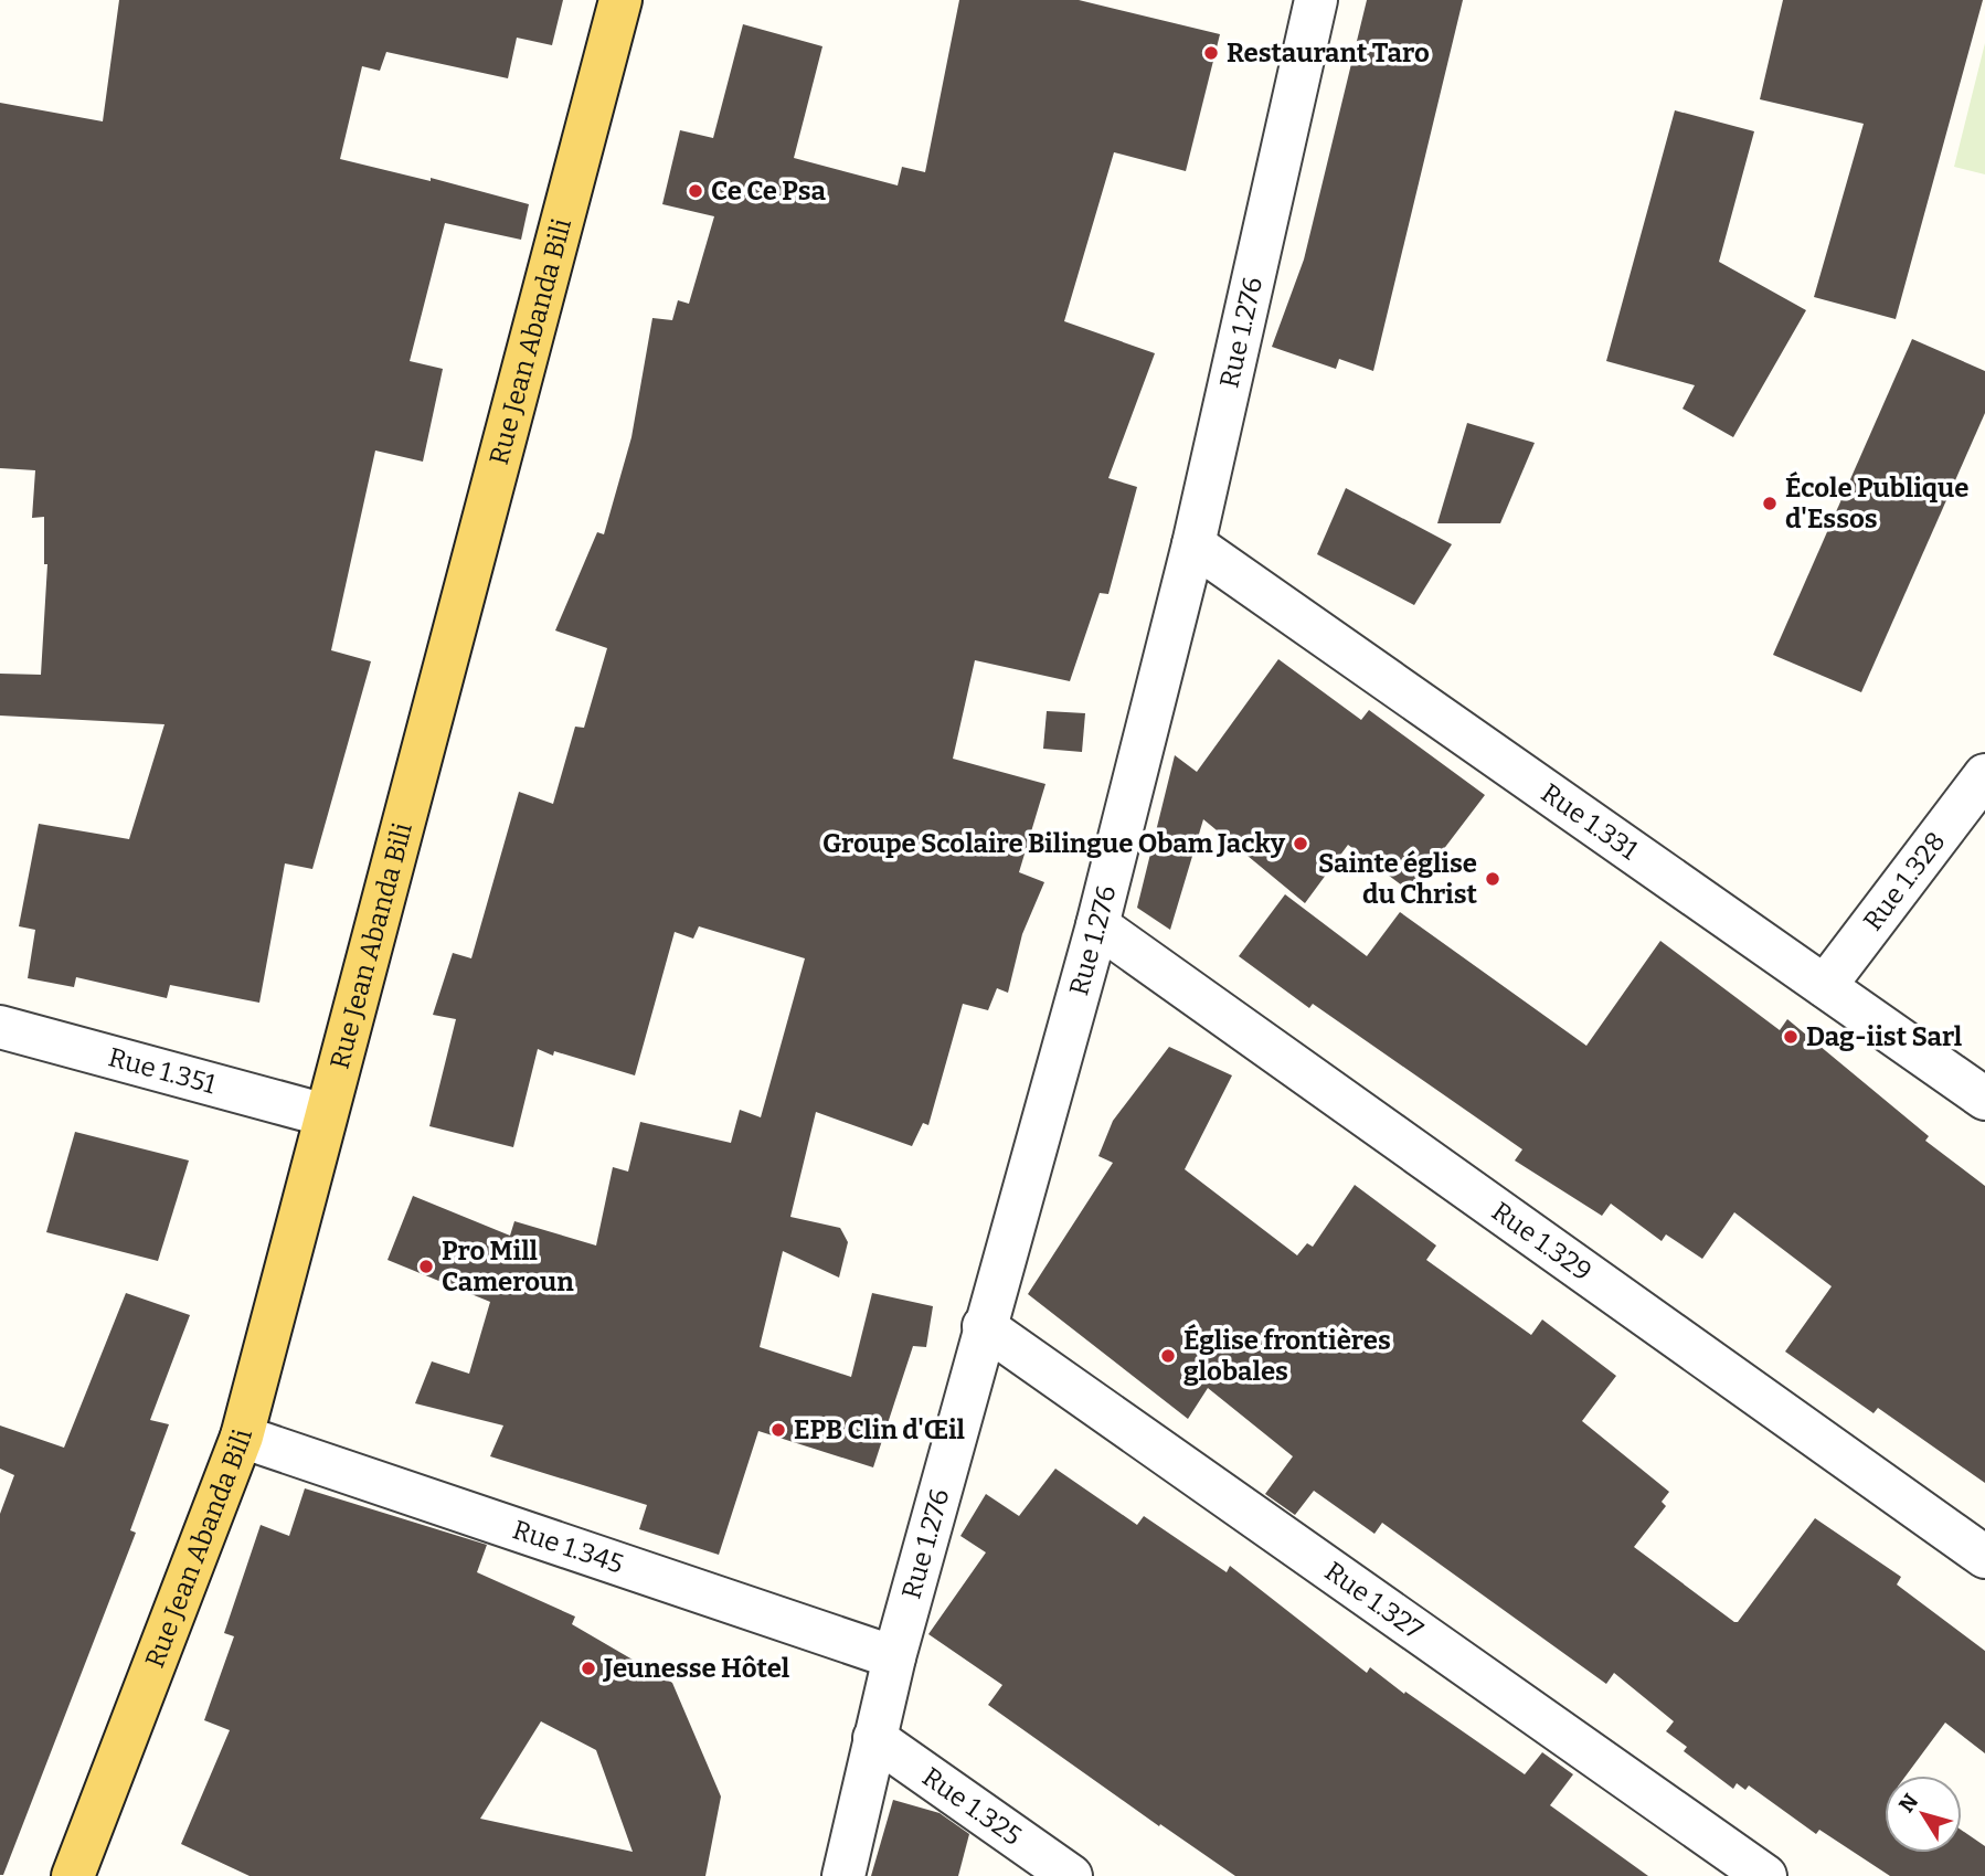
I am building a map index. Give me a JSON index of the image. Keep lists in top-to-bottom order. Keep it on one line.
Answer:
{"streets":{"main road":["Rue Jean Abanda Bili"],"street":["Rue 1.276","Rue 1.331","Rue 1.328","Rue 1.351","Rue 1.329","Rue 1.345","Rue 1.327","Rue 1.325"]},"crossings":[["Rue 1.276","Rue 1.331"],["Rue 1.276","Rue 1.329"],["Rue 1.276","Rue 1.345"],["Rue 1.276","Rue 1.327"],["Rue 1.276","Rue 1.325"],["Rue Jean Abanda Bili","Rue 1.351"],["Rue Jean Abanda Bili","Rue 1.345"],["Rue 1.331","Rue 1.328"]],"places":["Restaurant Taro","Ce Ce Psa","École Publique d'Essos","Groupe Scolaire Bilingue Obam Jacky","Sainte église du Christ","Dag-iist Sarl","Pro Mill Cameroun","Église frontières globales","EPB Clin d'Œil","Jeunesse Hôtel"],"north":"top left"}
